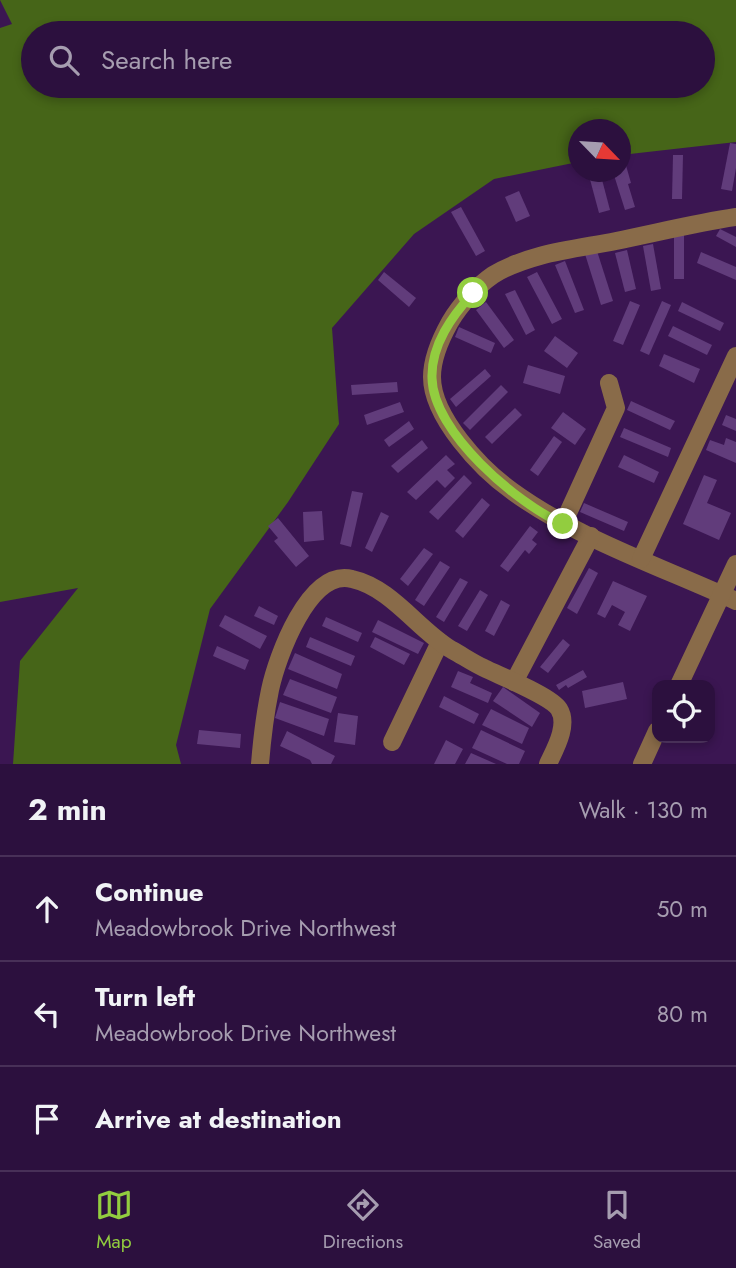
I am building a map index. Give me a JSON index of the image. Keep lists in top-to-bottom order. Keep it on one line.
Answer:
{"north":"bottom right","page":{"search":"Search here","heading":["2 min","Walk · 130 m"],"list":[["Continue","Meadowbrook Drive Northwest","50 m"],["Turn left","Meadowbrook Drive Northwest","80 m"],"Arrive at destination"],"nav":["Map","Directions","Saved"]}}
